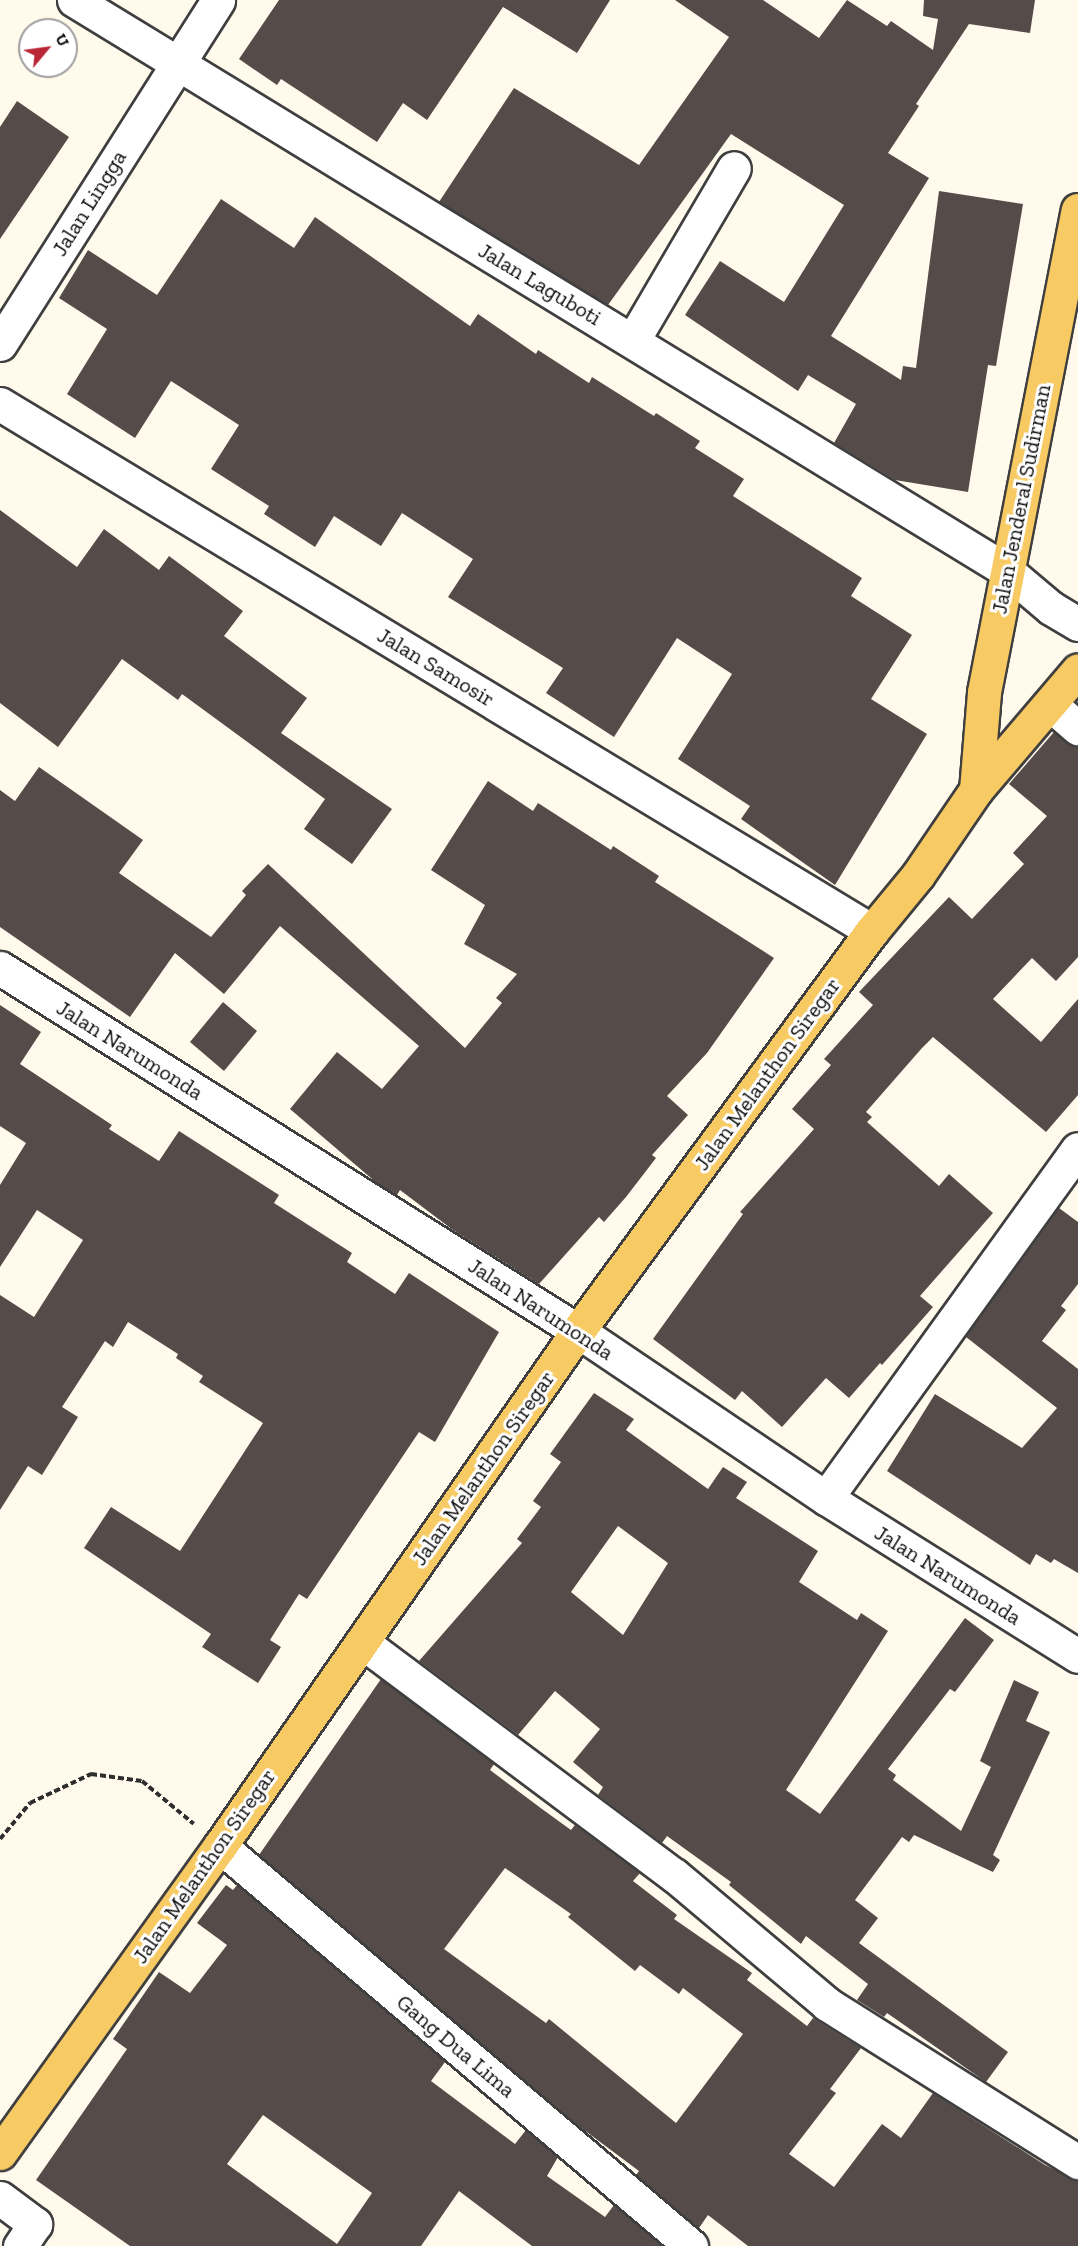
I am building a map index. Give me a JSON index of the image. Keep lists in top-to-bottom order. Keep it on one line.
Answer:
{"streets":{"main road":["Jalan Jenderal Sudirman","Jalan Melanthon Siregar"],"street":["Jalan Lingga","Jalan Laguboti","Jalan Samosir","Jalan Narumonda","Gang Dua Lima"]},"crossings":[["Jalan Lingga","Jalan Laguboti"],["Jalan Laguboti","Jalan Jenderal Sudirman"],["Jalan Jenderal Sudirman","Jalan Melanthon Siregar"],["Jalan Samosir","Jalan Melanthon Siregar"],["Jalan Narumonda","Jalan Melanthon Siregar"],["Jalan Melanthon Siregar","Gang Dua Lima"]],"north":"top right"}
